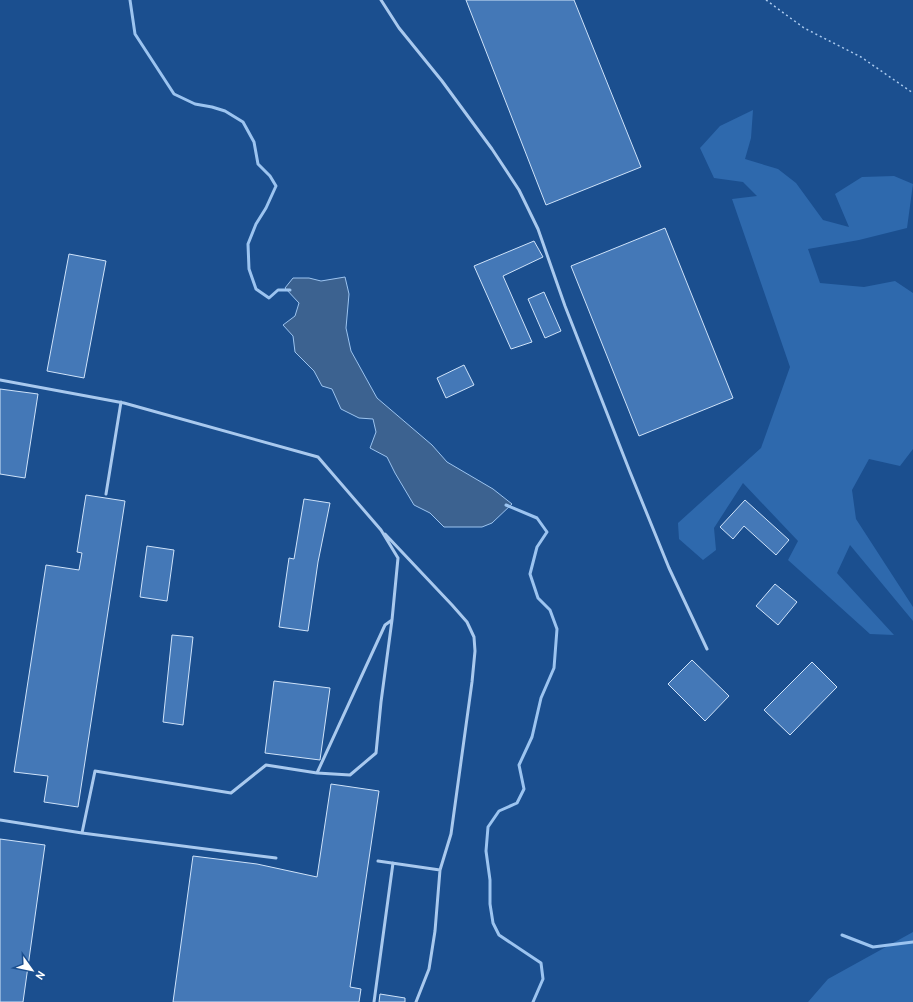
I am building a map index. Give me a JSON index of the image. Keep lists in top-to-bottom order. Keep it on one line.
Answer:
{"north":"bottom right"}
